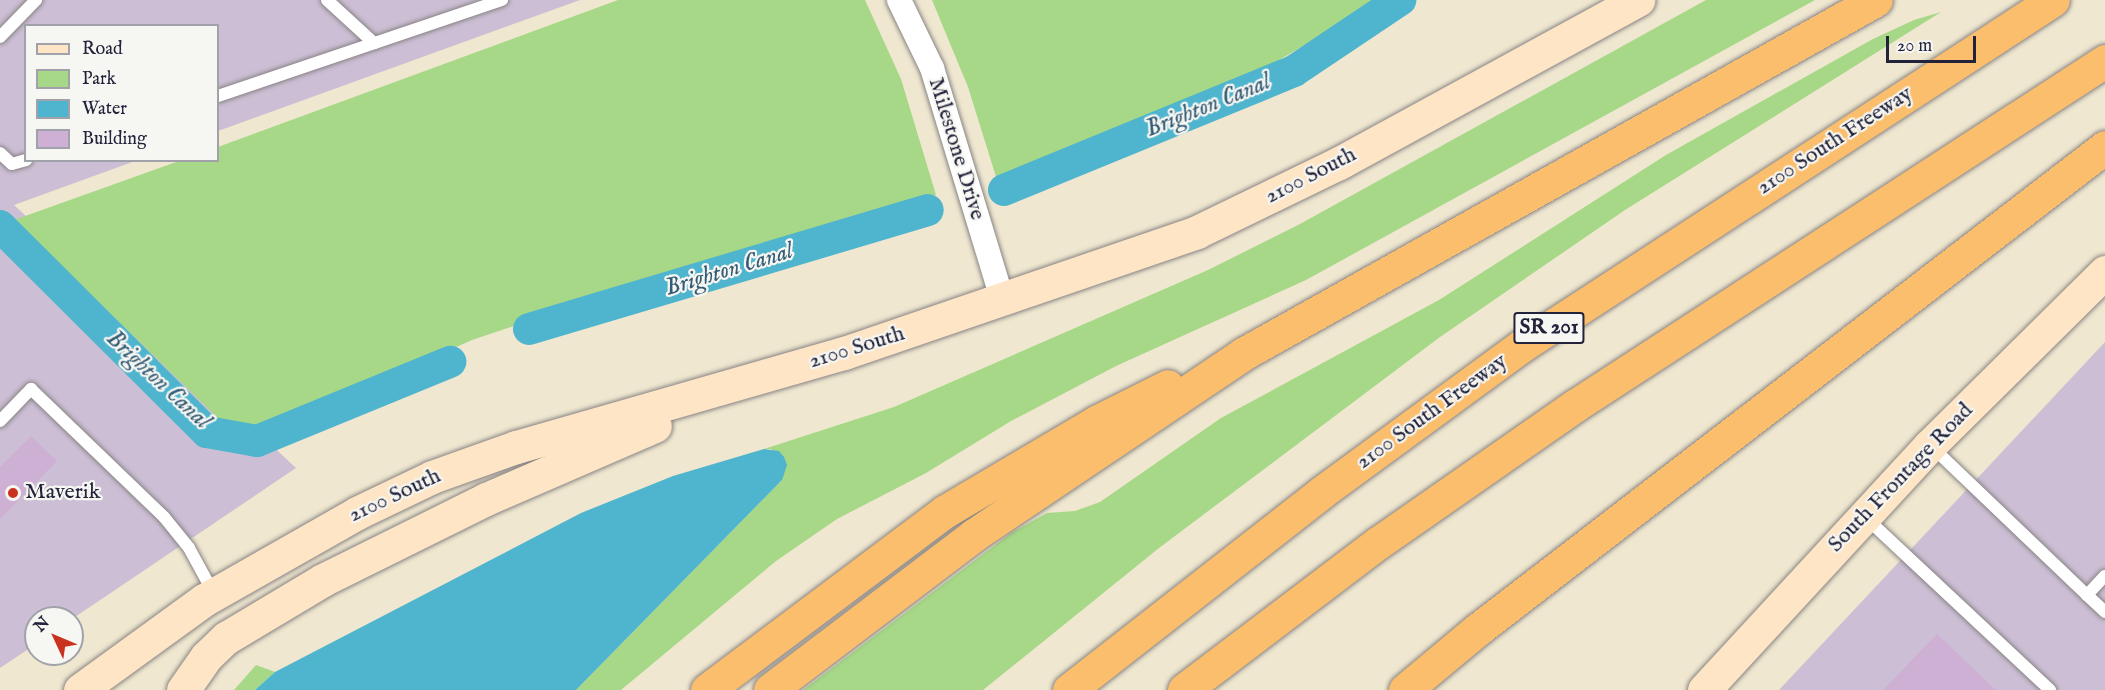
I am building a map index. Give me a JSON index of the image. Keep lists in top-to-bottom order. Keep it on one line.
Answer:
{"streets":{"highway":["2100 South Freeway","SR 201"],"main road":["2100 South","South Frontage Road"],"street":["Milestone Drive"]},"crossings":[["Milestone Drive","2100 South"]],"water":["Brighton Canal"],"places":["Maverik"],"legend":["Road","Park","Water","Building"],"scale_bar":"20 m","north":"top left"}
